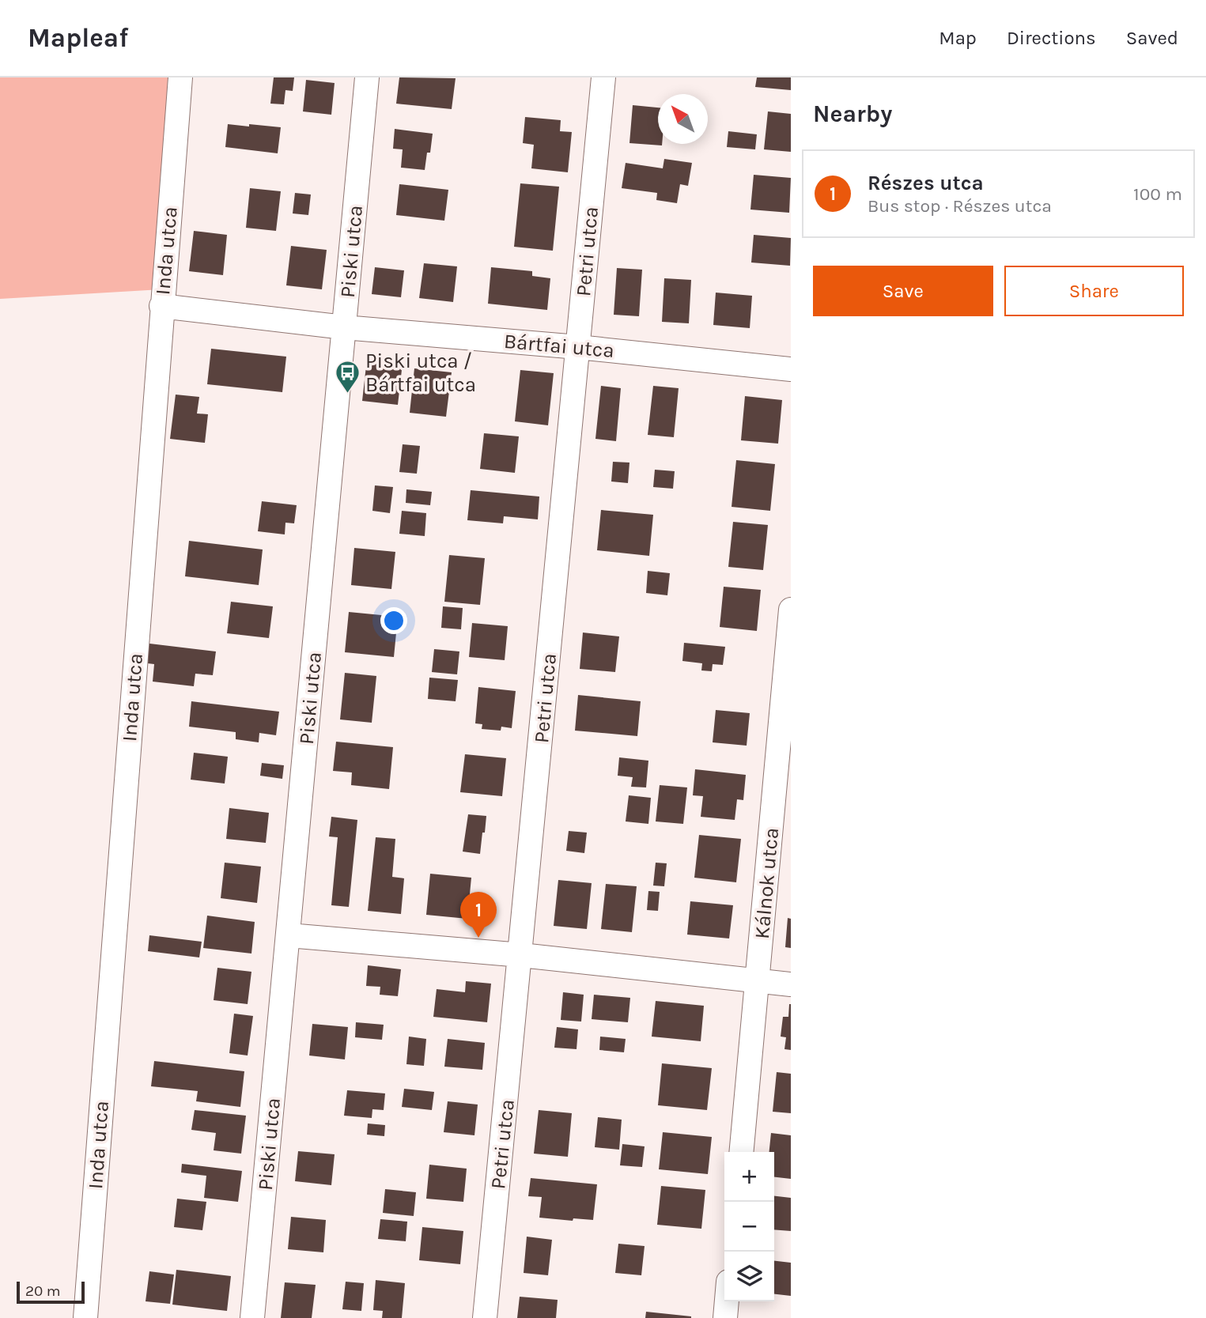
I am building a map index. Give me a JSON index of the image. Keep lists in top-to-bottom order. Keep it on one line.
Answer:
{"streets":{"street":["Inda utca","Piski utca","Petri utca","Bártfai utca","Kálnok utca"]},"crossings":[["Inda utca","Bártfai utca"],["Piski utca","Bártfai utca"],["Petri utca","Bártfai utca"]],"places":{"bus stop":["Piski utca / Bártfai utca"]},"scale_bar":"20 m","north":"top left","page":{"header":"Mapleaf","nav":["Map","Directions","Saved"],"heading":"Nearby","list":[{"mark":"1","name":"Részes utca","note":"Bus stop · Részes utca","value":"100 m"}],"buttons":["Save","Share"],"pins":"1","map_buttons":["+","−"],"scale":"20 m"}}
